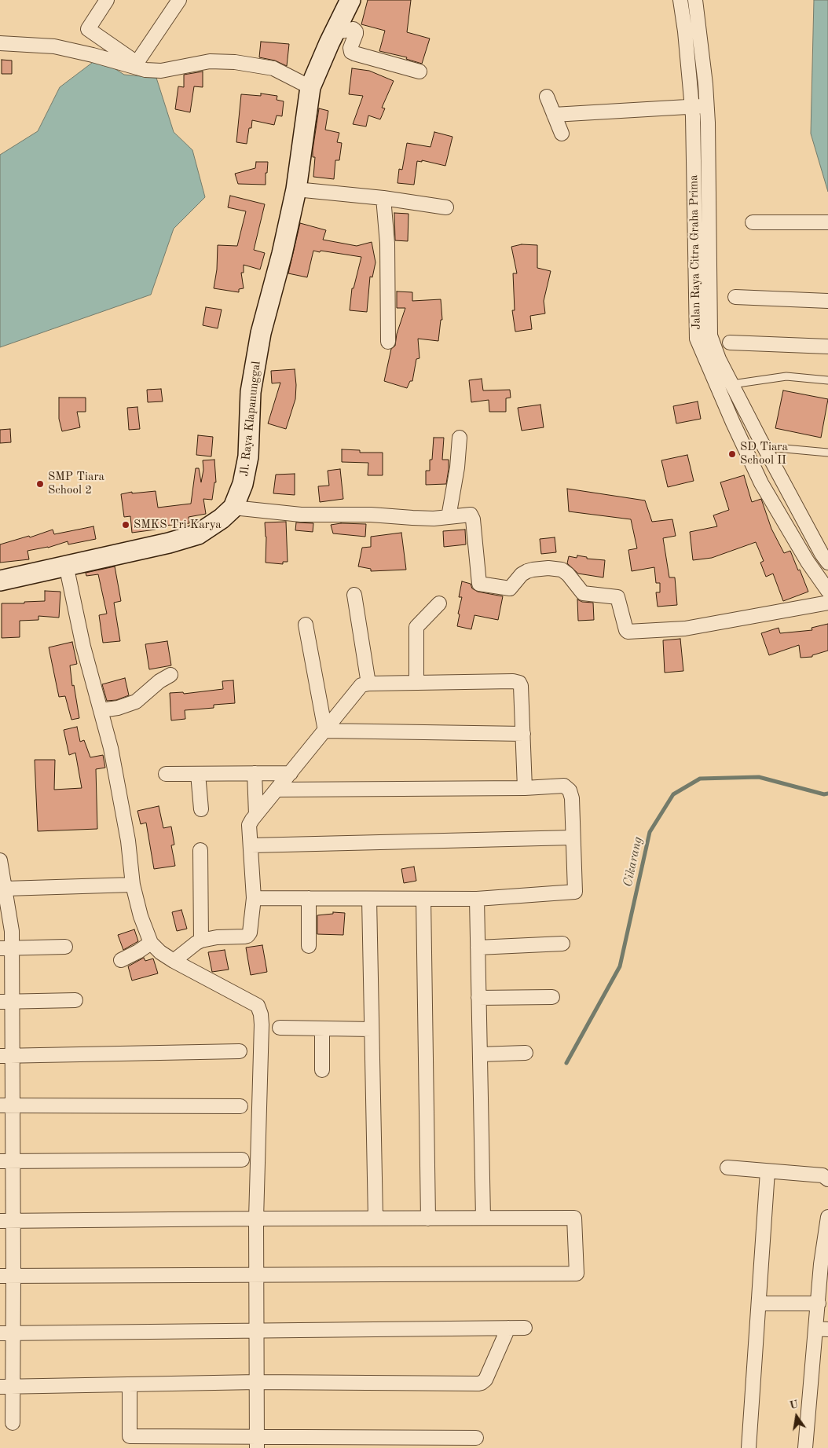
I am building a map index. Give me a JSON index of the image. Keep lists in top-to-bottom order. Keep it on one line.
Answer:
{"streets":{"street":["Jalan Raya Citra Graha Prima","Jl. Raya Klapanunggal"]},"water":["Cikarang"],"places":["SD Tiara School II","SMP Tiara School 2","SMKS Tri Karya"],"north":"top"}
